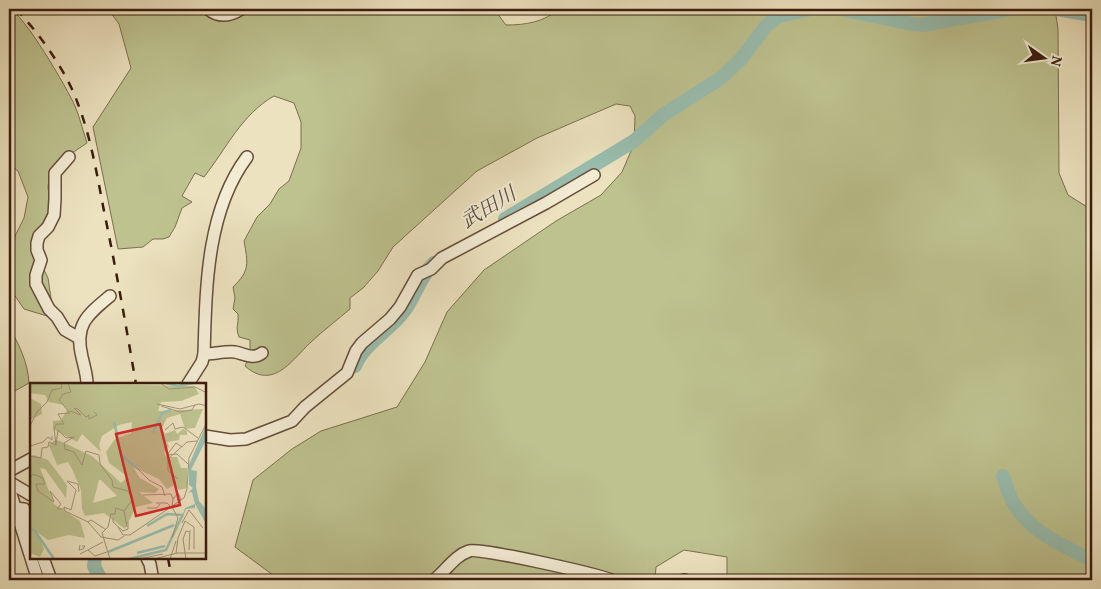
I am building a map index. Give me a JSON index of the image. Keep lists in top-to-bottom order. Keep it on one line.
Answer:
{"water":["武田川"],"north":"right"}
